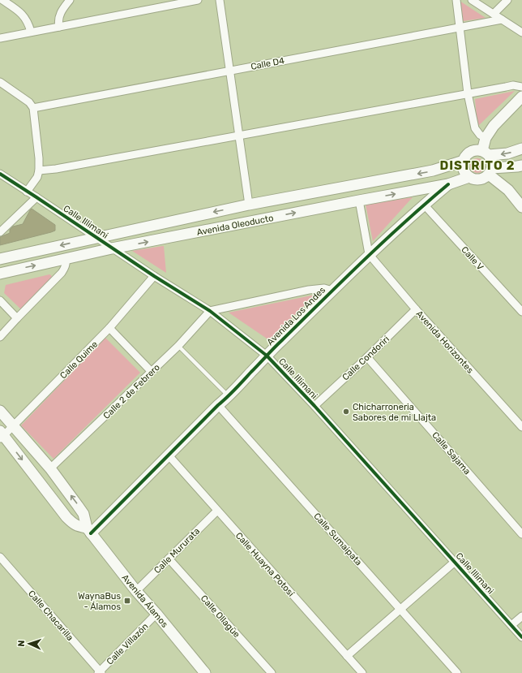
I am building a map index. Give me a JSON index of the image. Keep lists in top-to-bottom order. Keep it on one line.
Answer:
{"streets":{"street":["Calle D4","Calle Illimani","Avenida Oleoducto","Calle V","Avenida Los Andes","Avenida Horizontes","Calle Condoriri","Calle Quime","Calle 2 de Febrero","Calle Sajama","Calle Sumaipata","Calle Mururata","Calle Huayna Potosí","Avenida Álamos","Calle Chacarilla","Calle Ollagüe","Calle Villazón"]},"crossings":[["Calle Illimani","Avenida Oleoducto"],["Calle Illimani","Avenida Los Andes"],["Calle Illimani","Calle Condoriri"],["Calle Illimani","Calle Quime"],["Calle Illimani","Calle 2 de Febrero"],["Avenida Oleoducto","Avenida Los Andes"],["Calle V","Avenida Los Andes"],["Avenida Los Andes","Avenida Horizontes"],["Avenida Los Andes","Calle Sumaipata"],["Avenida Los Andes","Calle Huayna Potosí"],["Avenida Los Andes","Avenida Álamos"],["Avenida Horizontes","Calle Condoriri"],["Calle Condoriri","Calle Sajama"],["Calle Quime","Avenida Álamos"],["Calle 2 de Febrero","Avenida Álamos"],["Calle Mururata","Calle Huayna Potosí"],["Calle Mururata","Avenida Álamos"],["Calle Mururata","Calle Ollagüe"],["Avenida Álamos","Calle Villazón"],["Calle Chacarilla","Calle Villazón"]],"districts":["DISTRITO 2"],"places":{"other":["Chicharroneria Sabores de mi Llajta"],"transit":["WaynaBus - Álamos"]},"north":"left"}
